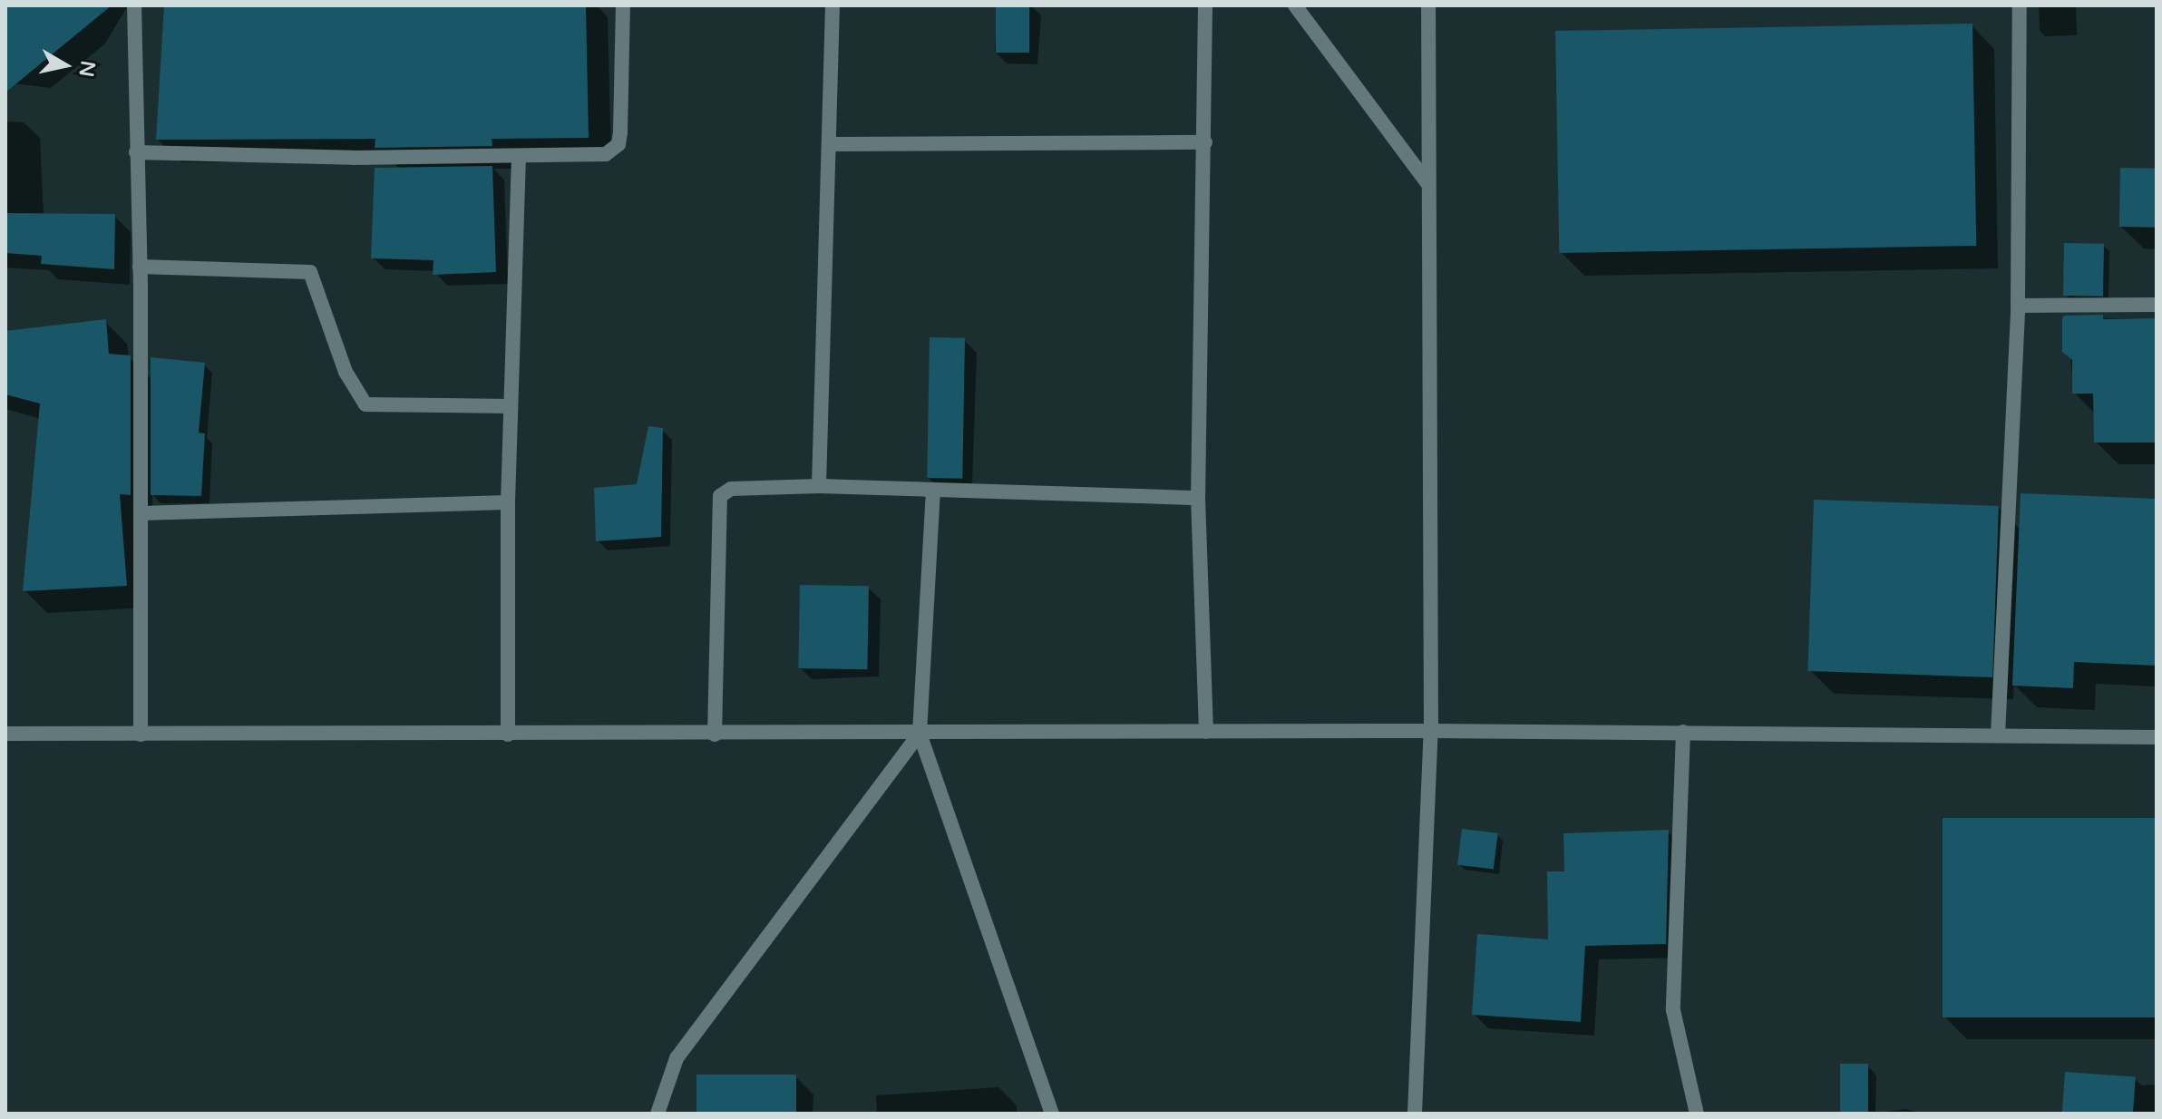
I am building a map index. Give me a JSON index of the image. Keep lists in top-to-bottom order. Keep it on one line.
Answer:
{"north":"right"}
